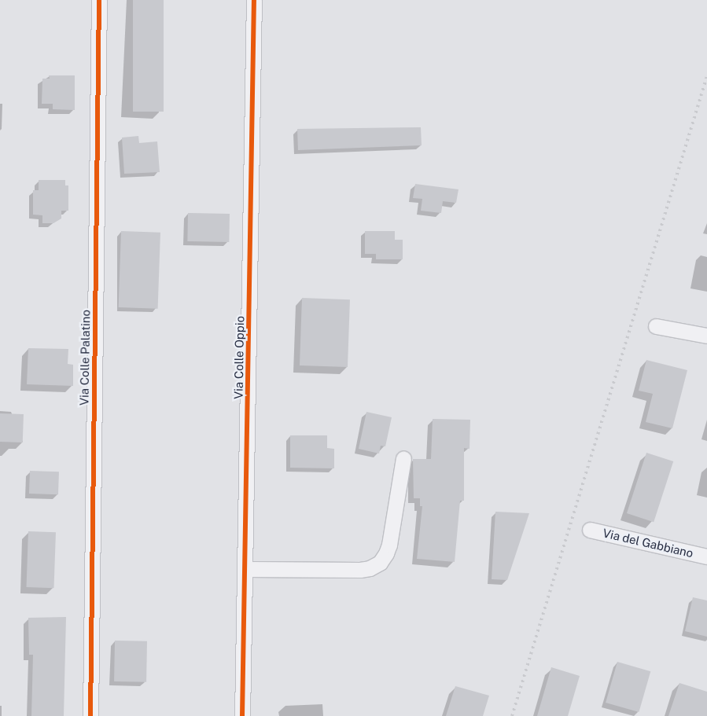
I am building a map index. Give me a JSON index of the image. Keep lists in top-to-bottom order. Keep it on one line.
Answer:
{"streets":{"street":["Via Colle Palatino","Via Colle Oppio","Via del Gabbiano"]}}
